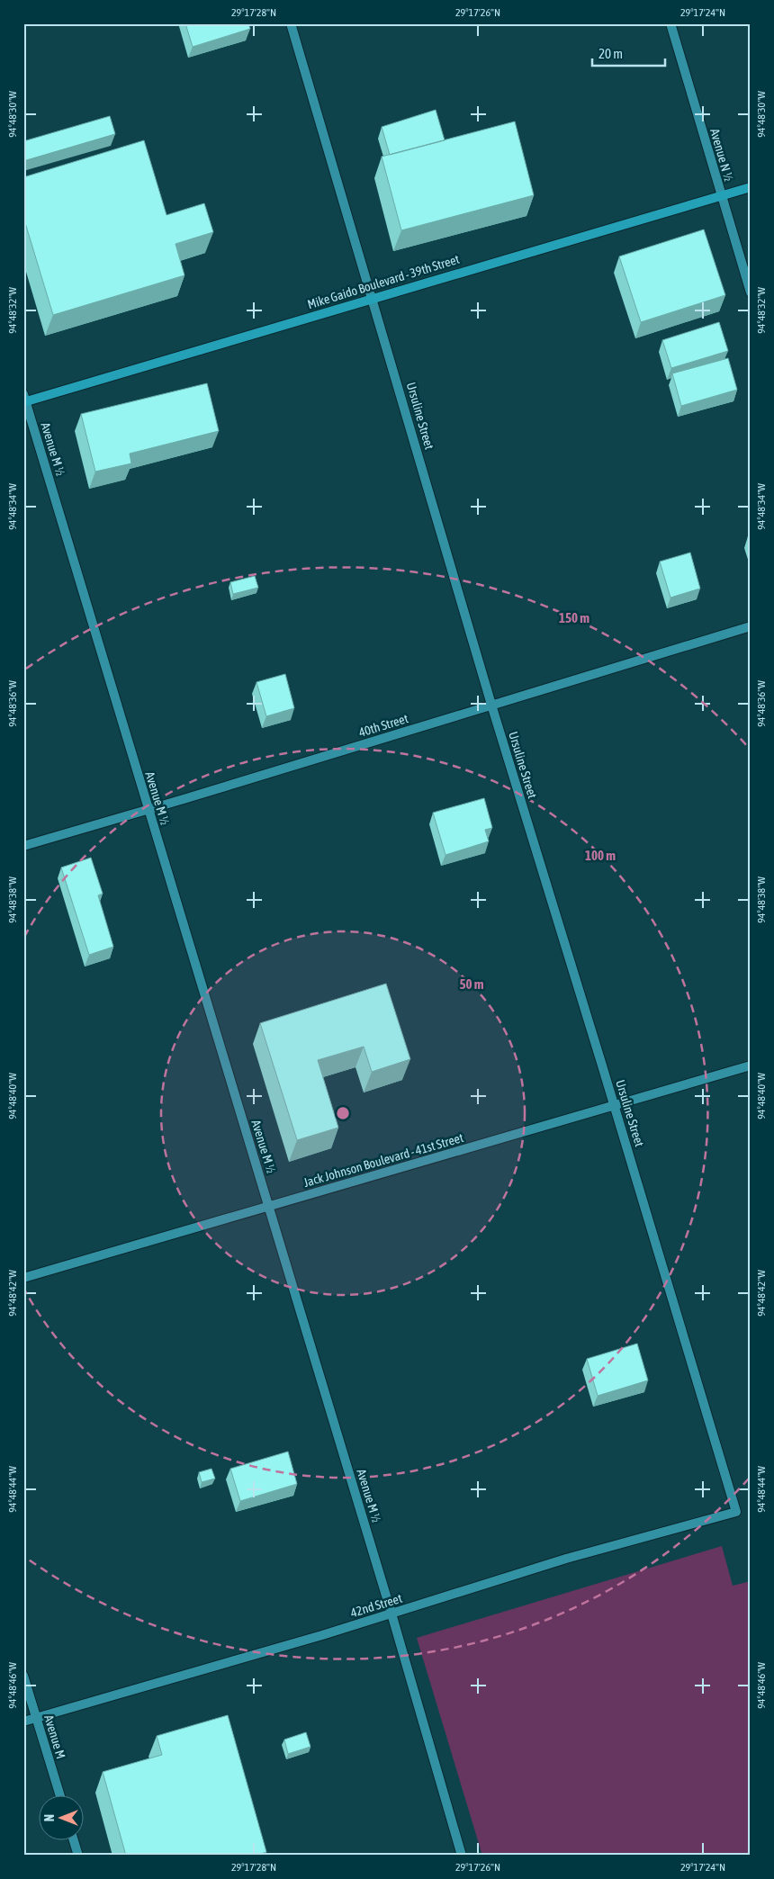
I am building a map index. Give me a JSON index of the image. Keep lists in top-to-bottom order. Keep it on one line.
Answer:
{"streets":{"main road":["Mike Gaido Boulevard - 39th Street"],"street":["Avenue N ½","Ursuline Street","Avenue M ½","40th Street","Jack Johnson Boulevard - 41st Street","42nd Street","Avenue M"]},"crossings":[["Avenue N ½","Mike Gaido Boulevard - 39th Street"],["Mike Gaido Boulevard - 39th Street","Ursuline Street"],["Mike Gaido Boulevard - 39th Street","Avenue M ½"],["Ursuline Street","40th Street"],["Ursuline Street","Jack Johnson Boulevard - 41st Street"],["Ursuline Street","42nd Street"],["Avenue M ½","40th Street"],["Avenue M ½","Jack Johnson Boulevard - 41st Street"],["Avenue M ½","42nd Street"],["42nd Street","Avenue M"]],"scale_bar":"20 m","north":"left","coordinates":["29°17'28\"N","29°17'26\"N","29°17'24\"N","94°48'30\"W","94°48'32\"W","94°48'34\"W","94°48'36\"W","94°48'38\"W","94°48'40\"W","94°48'42\"W","94°48'44\"W","94°48'46\"W"],"rings":["150 m","100 m","50 m"]}
